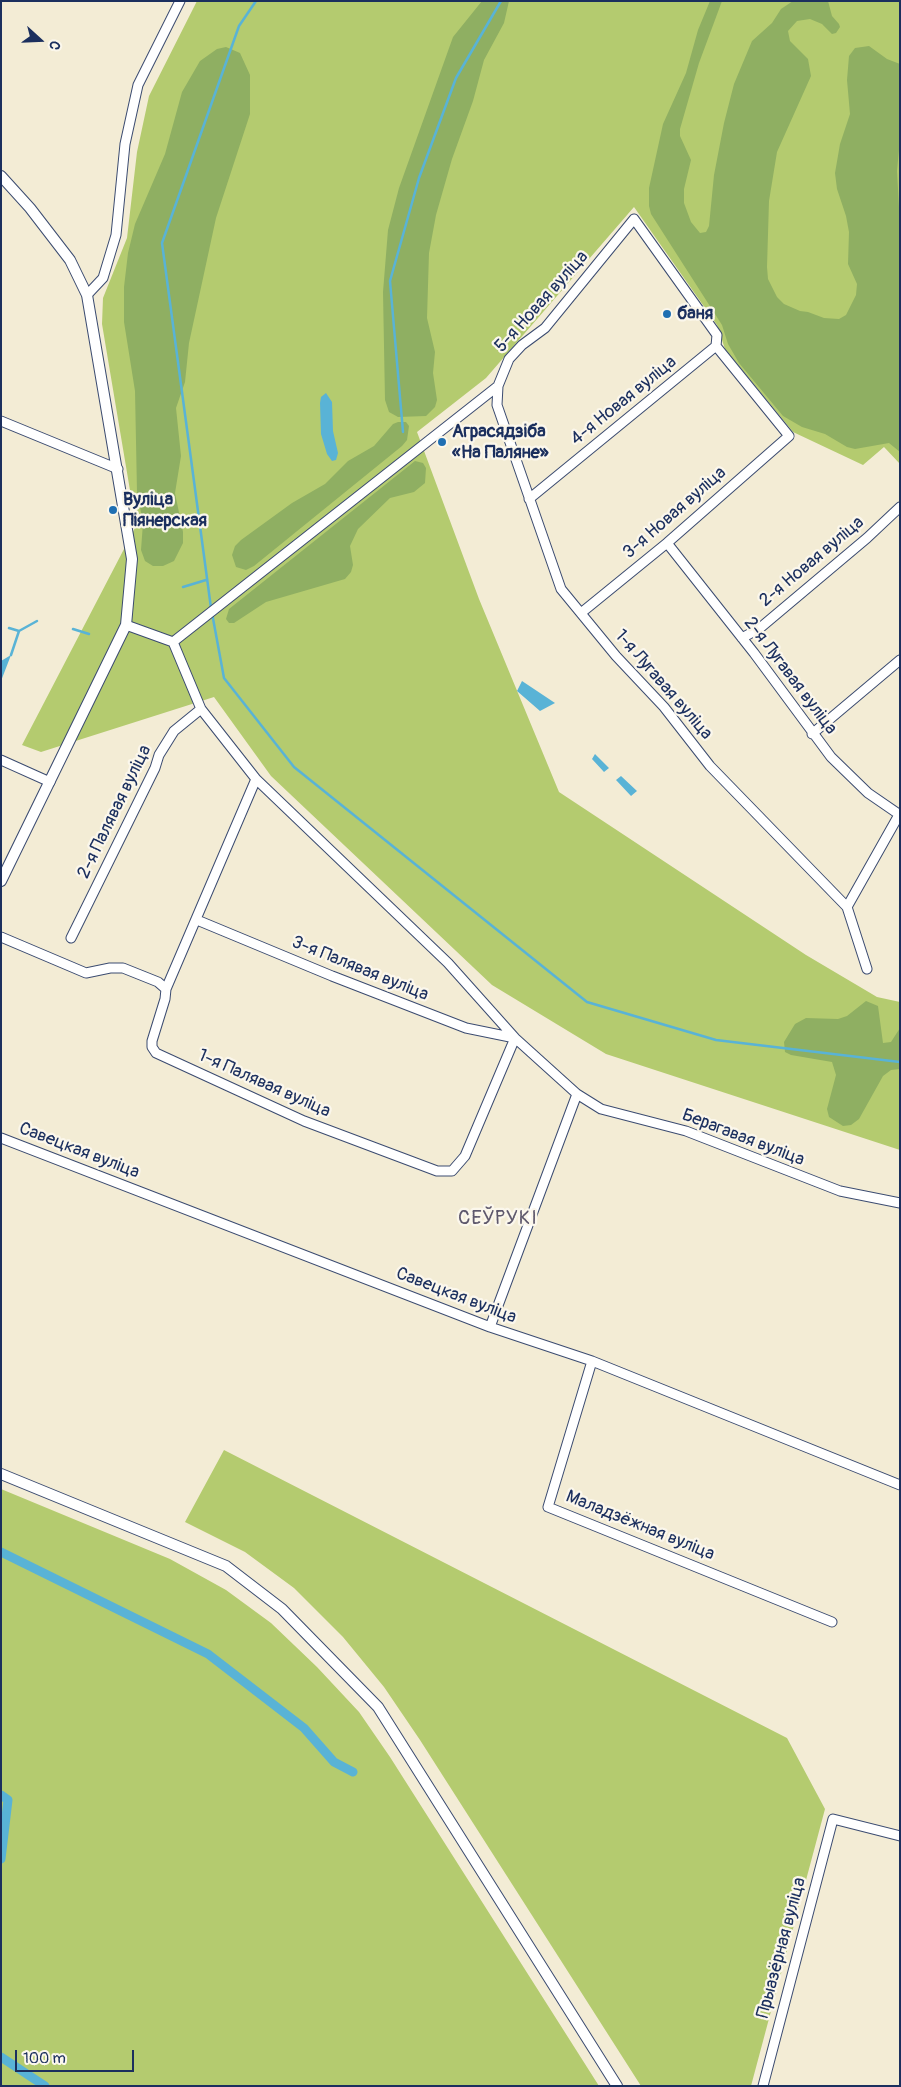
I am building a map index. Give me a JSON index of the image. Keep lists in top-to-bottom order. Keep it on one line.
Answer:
{"streets":{"street":["5-я Новая вуліца","4-я Новая вуліца","3-я Новая вуліца","2-я Новая вуліца","2-я Лугавая вуліца","1-я Лугавая вуліца","2-я Палявая вуліца","3-я Палявая вуліца","1-я Палявая вуліца","Берагавая вуліца","Савецкая вуліца","Маладзёжная вуліца","Прыазёрная вуліца"]},"crossings":[["5-я Новая вуліца","4-я Новая вуліца"],["5-я Новая вуліца","3-я Новая вуліца"],["5-я Новая вуліца","1-я Лугавая вуліца"],["4-я Новая вуліца","3-я Новая вуліца"],["4-я Новая вуліца","1-я Лугавая вуліца"],["3-я Новая вуліца","2-я Лугавая вуліца"],["3-я Новая вуліца","1-я Лугавая вуліца"],["2-я Новая вуліца","2-я Лугавая вуліца"],["2-я Палявая вуліца","Берагавая вуліца"],["3-я Палявая вуліца","1-я Палявая вуліца"],["3-я Палявая вуліца","Берагавая вуліца"],["1-я Палявая вуліца","Берагавая вуліца"],["Савецкая вуліца","Маладзёжная вуліца"]],"districts":["СЕЎРУКІ"],"places":["баня","Аграсядзіба «На Паляне»","Вуліца Піянерская"],"scale_bar":"100 m","north":"right"}
